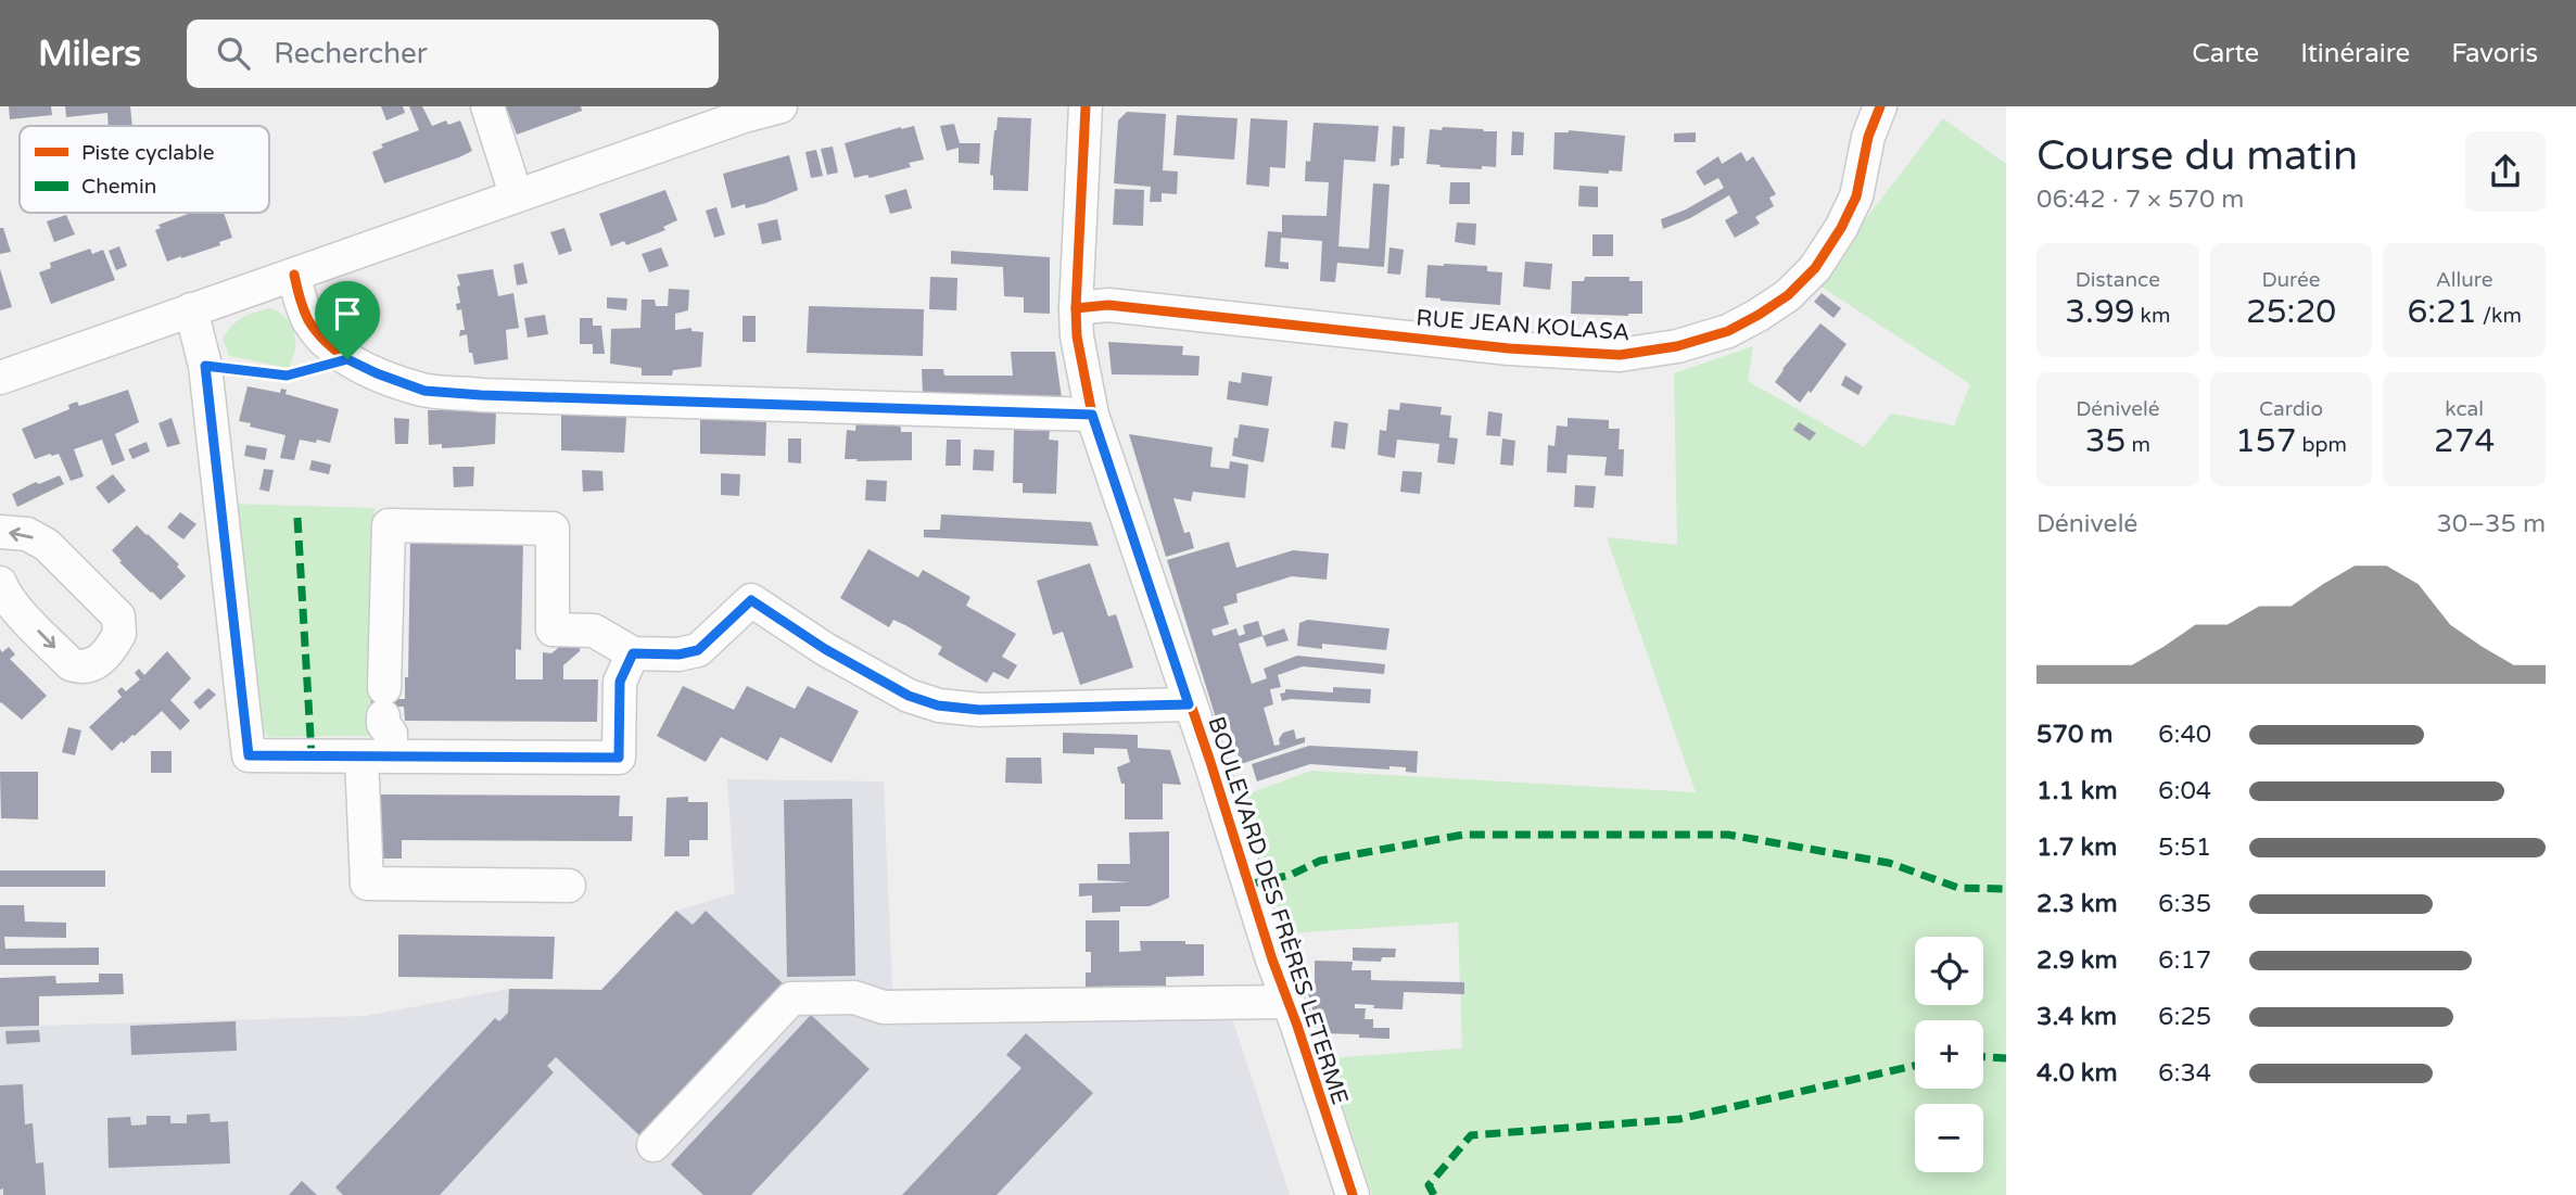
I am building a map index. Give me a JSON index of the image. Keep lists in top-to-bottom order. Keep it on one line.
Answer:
{"streets":{"street":["RUE JEAN KOLASA","BOULEVARD DES FRÈRES LETERME"]},"crossings":[["RUE JEAN KOLASA","BOULEVARD DES FRÈRES LETERME"]],"legend":["Piste cyclable","Chemin"],"page":{"header":"Milers","search":"Rechercher","nav":["Carte","Itinéraire","Favoris"],"heading":["Course du matin","06:42 · 7 × 570 m"],"stats":[["Distance","3.99 km"],["Durée","25:20"],["Allure","6:21 /km"],["Dénivelé","35 m"],["Cardio","157 bpm"],["kcal","274"]],"chart":["Dénivelé","30–35 m"],"list":[{"name":"570 m","note":"6:40"},{"name":"1.1 km","note":"6:04"},{"name":"1.7 km","note":"5:51"},{"name":"2.3 km","note":"6:35"},{"name":"2.9 km","note":"6:17"},{"name":"3.4 km","note":"6:25"},{"name":"4.0 km","note":"6:34"}],"map_buttons":["+","−"]}}
